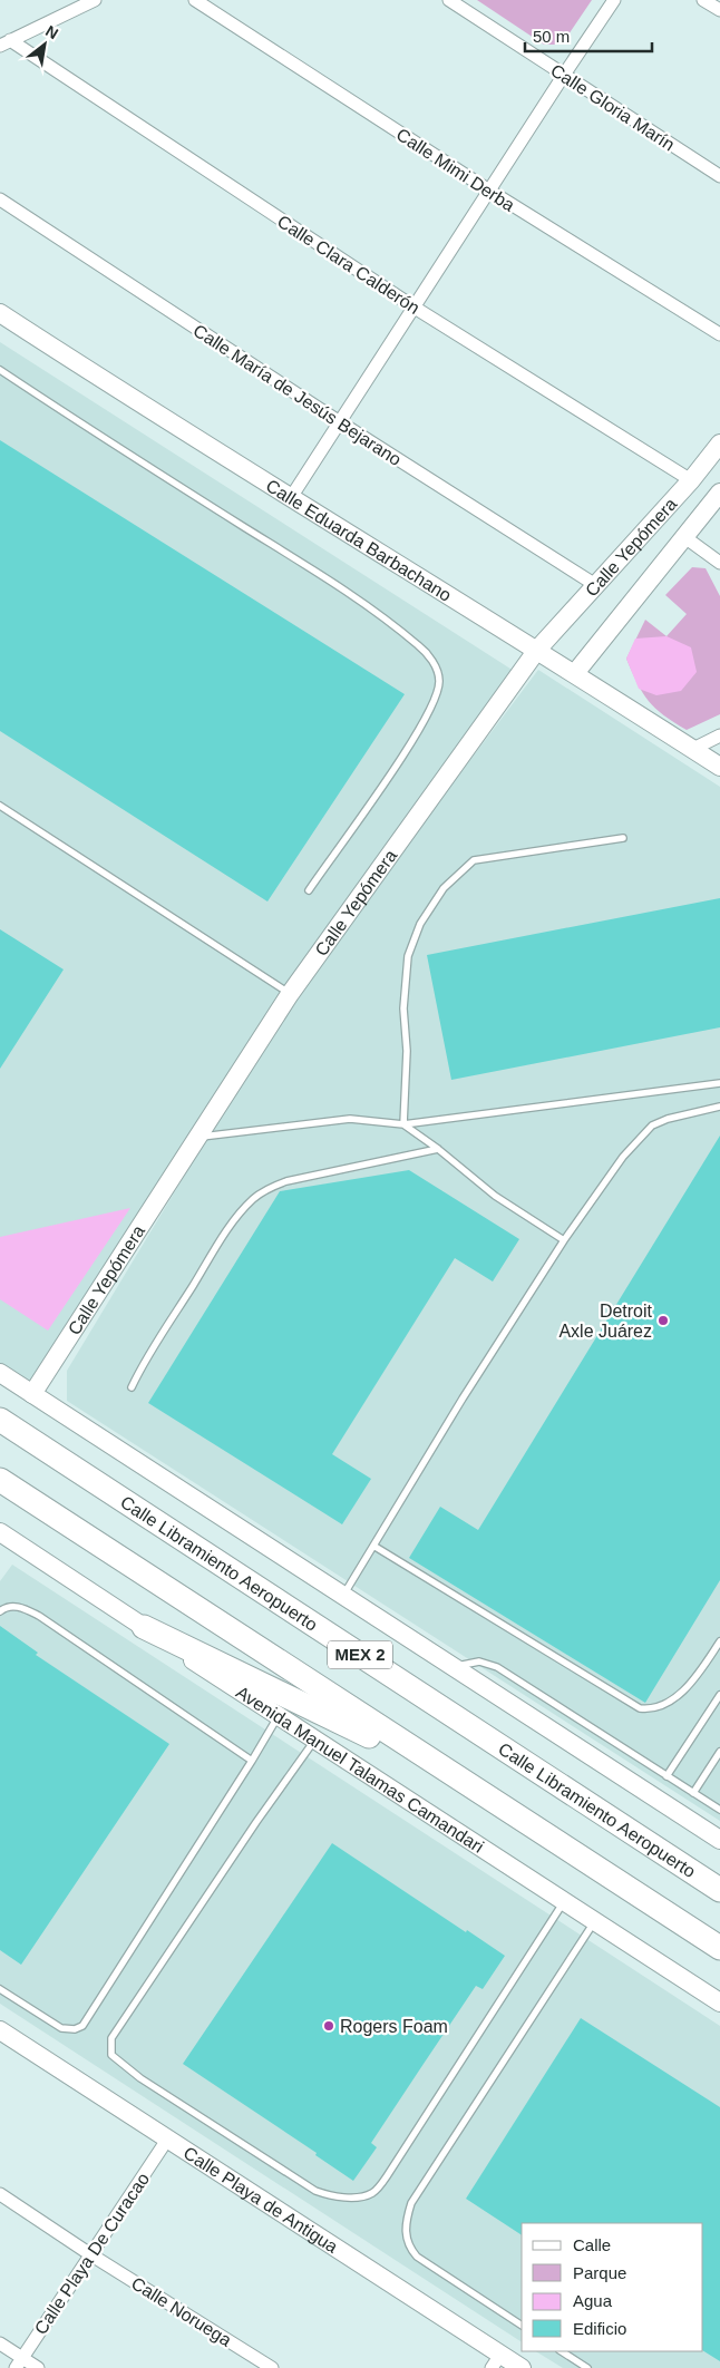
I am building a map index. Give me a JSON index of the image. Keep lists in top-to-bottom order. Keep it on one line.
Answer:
{"streets":{"highway":["Calle Libramiento Aeropuerto","MEX 2"],"main road":["Calle Eduarda Barbachano","Calle Yepómera","Avenida Manuel Talamas Camandari","Calle Playa de Antigua"],"street":["Calle Gloria Marín","Calle Mimi Derba","Calle Clara Calderón","Calle María de Jesús Bejarano","Calle Playa De Curacao","Calle Noruega"]},"crossings":[["Calle Clara Calderón","Calle Yepómera"],["Calle María de Jesús Bejarano","Calle Yepómera"],["Calle Eduarda Barbachano","Calle Yepómera"],["Calle Playa de Antigua","Calle Playa De Curacao"],["Calle Playa De Curacao","Calle Noruega"]],"places":["Detroit Axle Juárez","Rogers Foam"],"legend":["Calle","Parque","Agua","Edificio"],"scale_bar":"50 m","north":"top right"}
